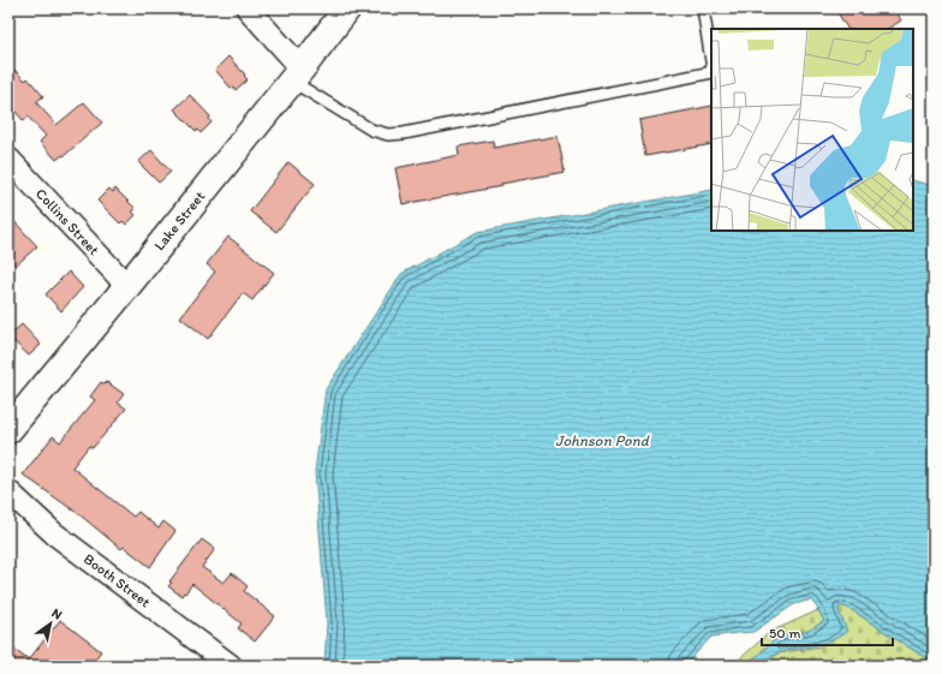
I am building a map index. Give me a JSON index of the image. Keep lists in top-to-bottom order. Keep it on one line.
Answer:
{"streets":{"street":["Lake Street","Collins Street","Booth Street"]},"crossings":[["Lake Street","Collins Street"]],"water":["Johnson Pond"],"scale_bar":"50 m","north":"top right"}
